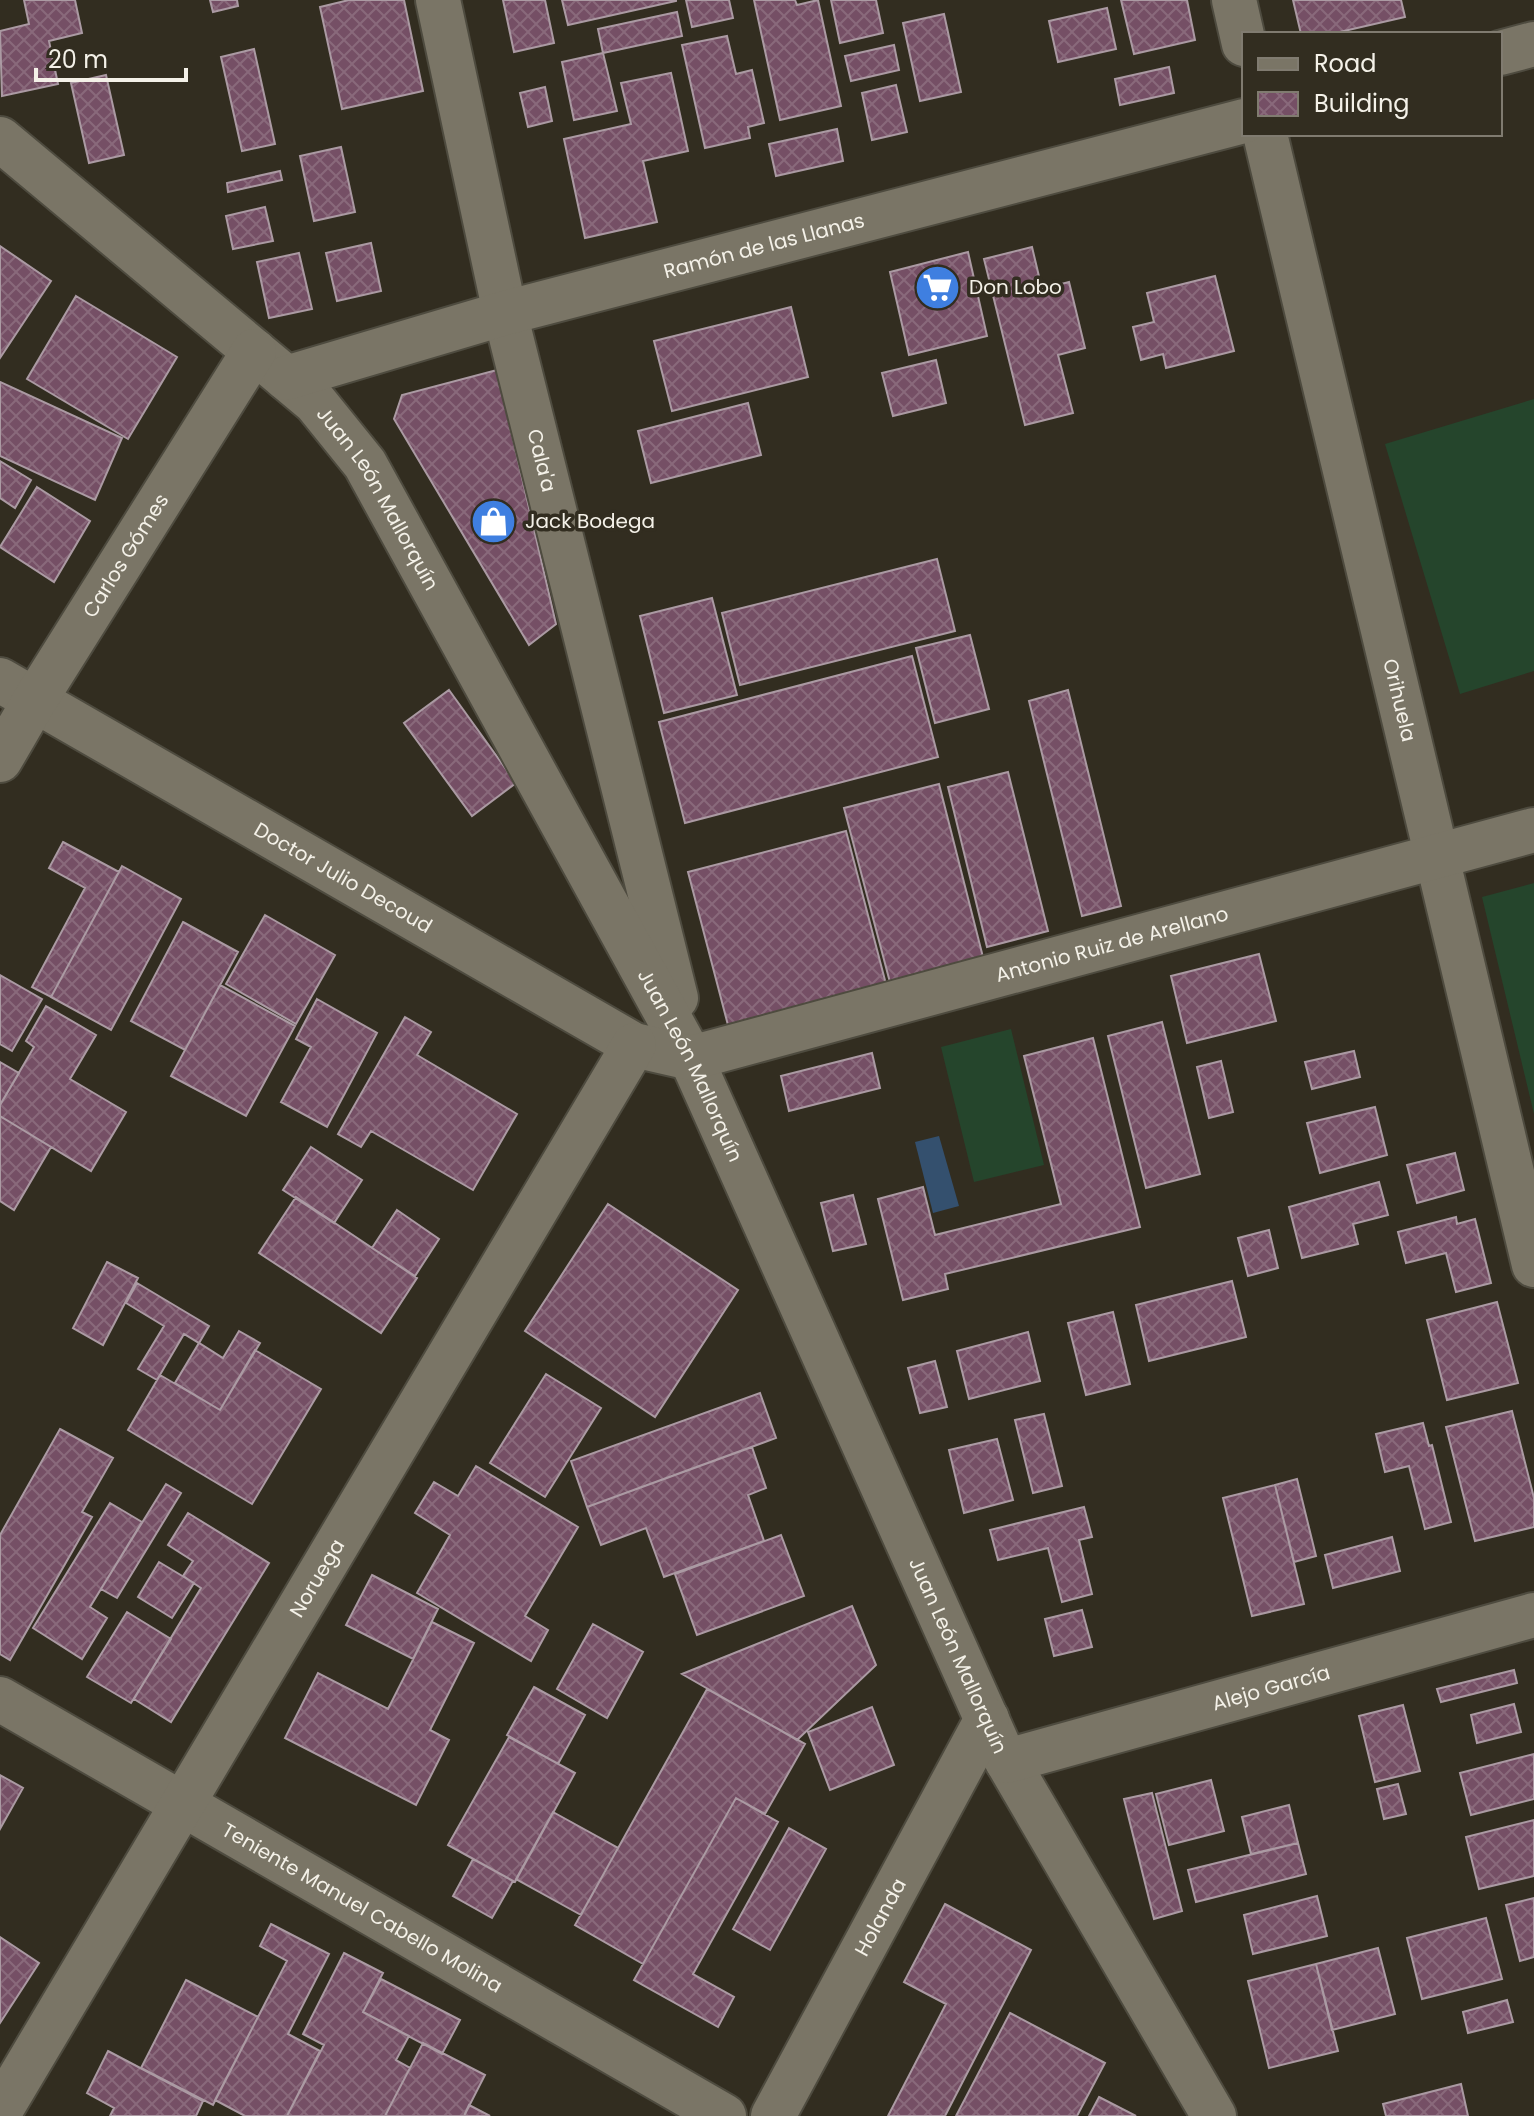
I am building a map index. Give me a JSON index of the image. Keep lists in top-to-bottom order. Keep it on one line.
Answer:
{"streets":{"street":["Ramón de las Llanas","Cala'a","Juan León Mallorquín","Carlos Gómes","Orihuela","Doctor Julio Decoud","Antonio Ruiz de Arellano","Noruega","Alejo García","Teniente Manuel Cabello Molina","Holanda"]},"crossings":[["Ramón de las Llanas","Cala'a"],["Ramón de las Llanas","Juan León Mallorquín"],["Ramón de las Llanas","Carlos Gómes"],["Cala'a","Juan León Mallorquín"],["Cala'a","Doctor Julio Decoud"],["Cala'a","Antonio Ruiz de Arellano"],["Juan León Mallorquín","Carlos Gómes"],["Juan León Mallorquín","Doctor Julio Decoud"],["Juan León Mallorquín","Antonio Ruiz de Arellano"],["Juan León Mallorquín","Alejo García"],["Juan León Mallorquín","Holanda"],["Carlos Gómes","Doctor Julio Decoud"],["Orihuela","Antonio Ruiz de Arellano"],["Doctor Julio Decoud","Antonio Ruiz de Arellano"],["Doctor Julio Decoud","Noruega"],["Noruega","Teniente Manuel Cabello Molina"]],"places":{"supermarket":["Don Lobo"],"shop":["Jack Bodega"]},"legend":["Road","Building"],"scale_bar":"20 m"}
